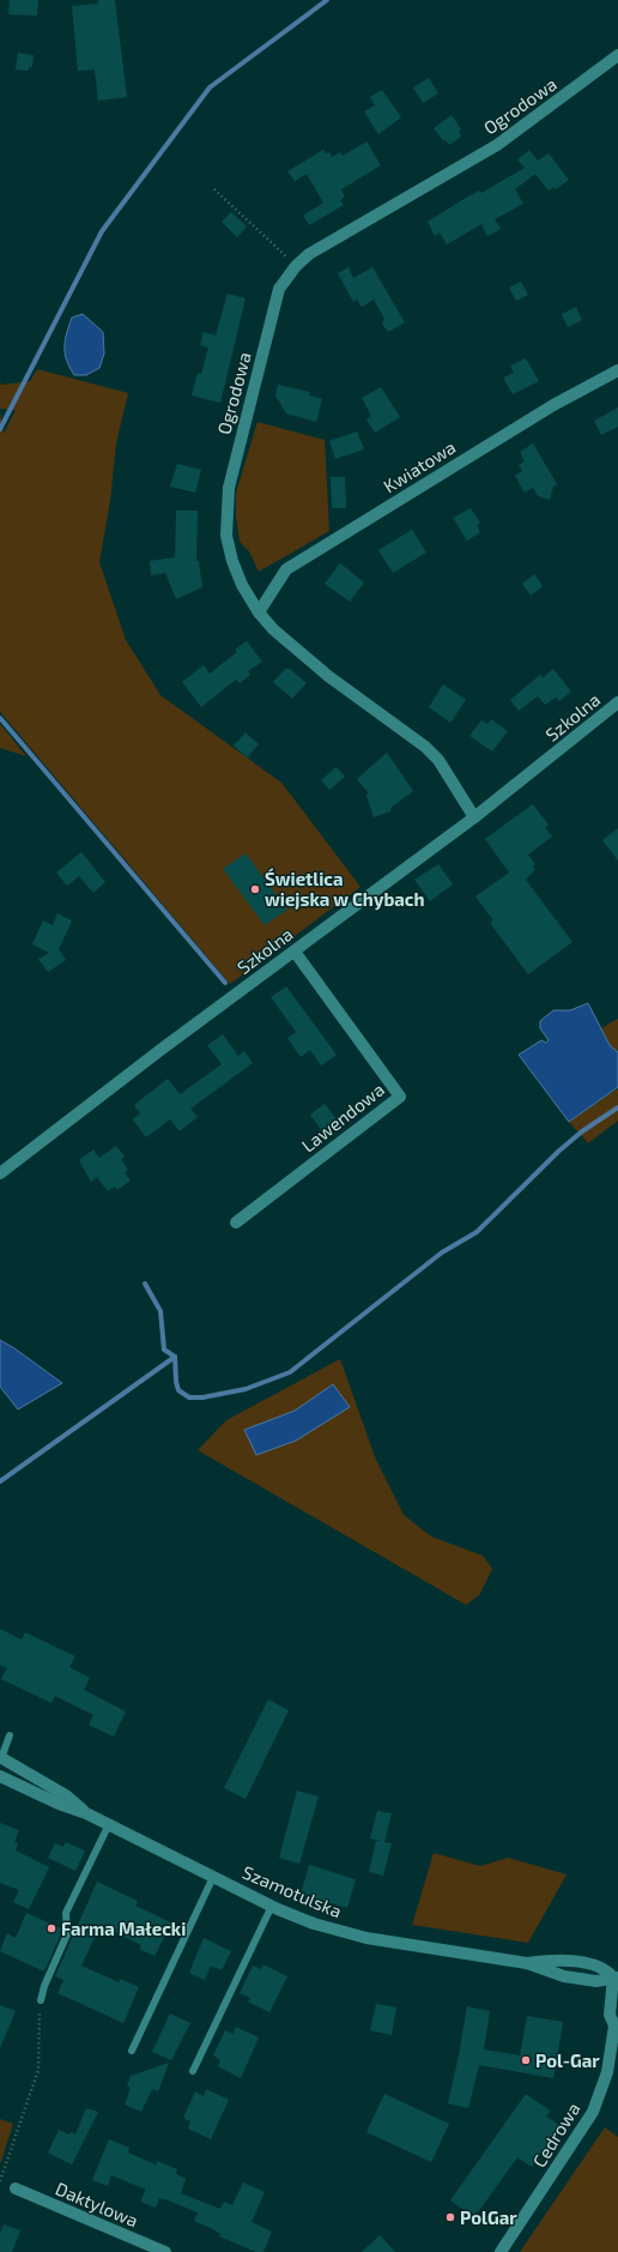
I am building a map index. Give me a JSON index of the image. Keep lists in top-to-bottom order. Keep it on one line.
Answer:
{"streets":{"street":["Ogrodowa","Kwiatowa","Szkolna","Lawendowa","Szamotulska","Cedrowa","Daktylowa"]},"crossings":[["Ogrodowa","Kwiatowa"],["Ogrodowa","Szkolna"],["Szkolna","Lawendowa"],["Szamotulska","Cedrowa"]],"places":["Świetlica wiejska w Chybach","Farma Małecki","Pol-Gar","PolGar"]}
